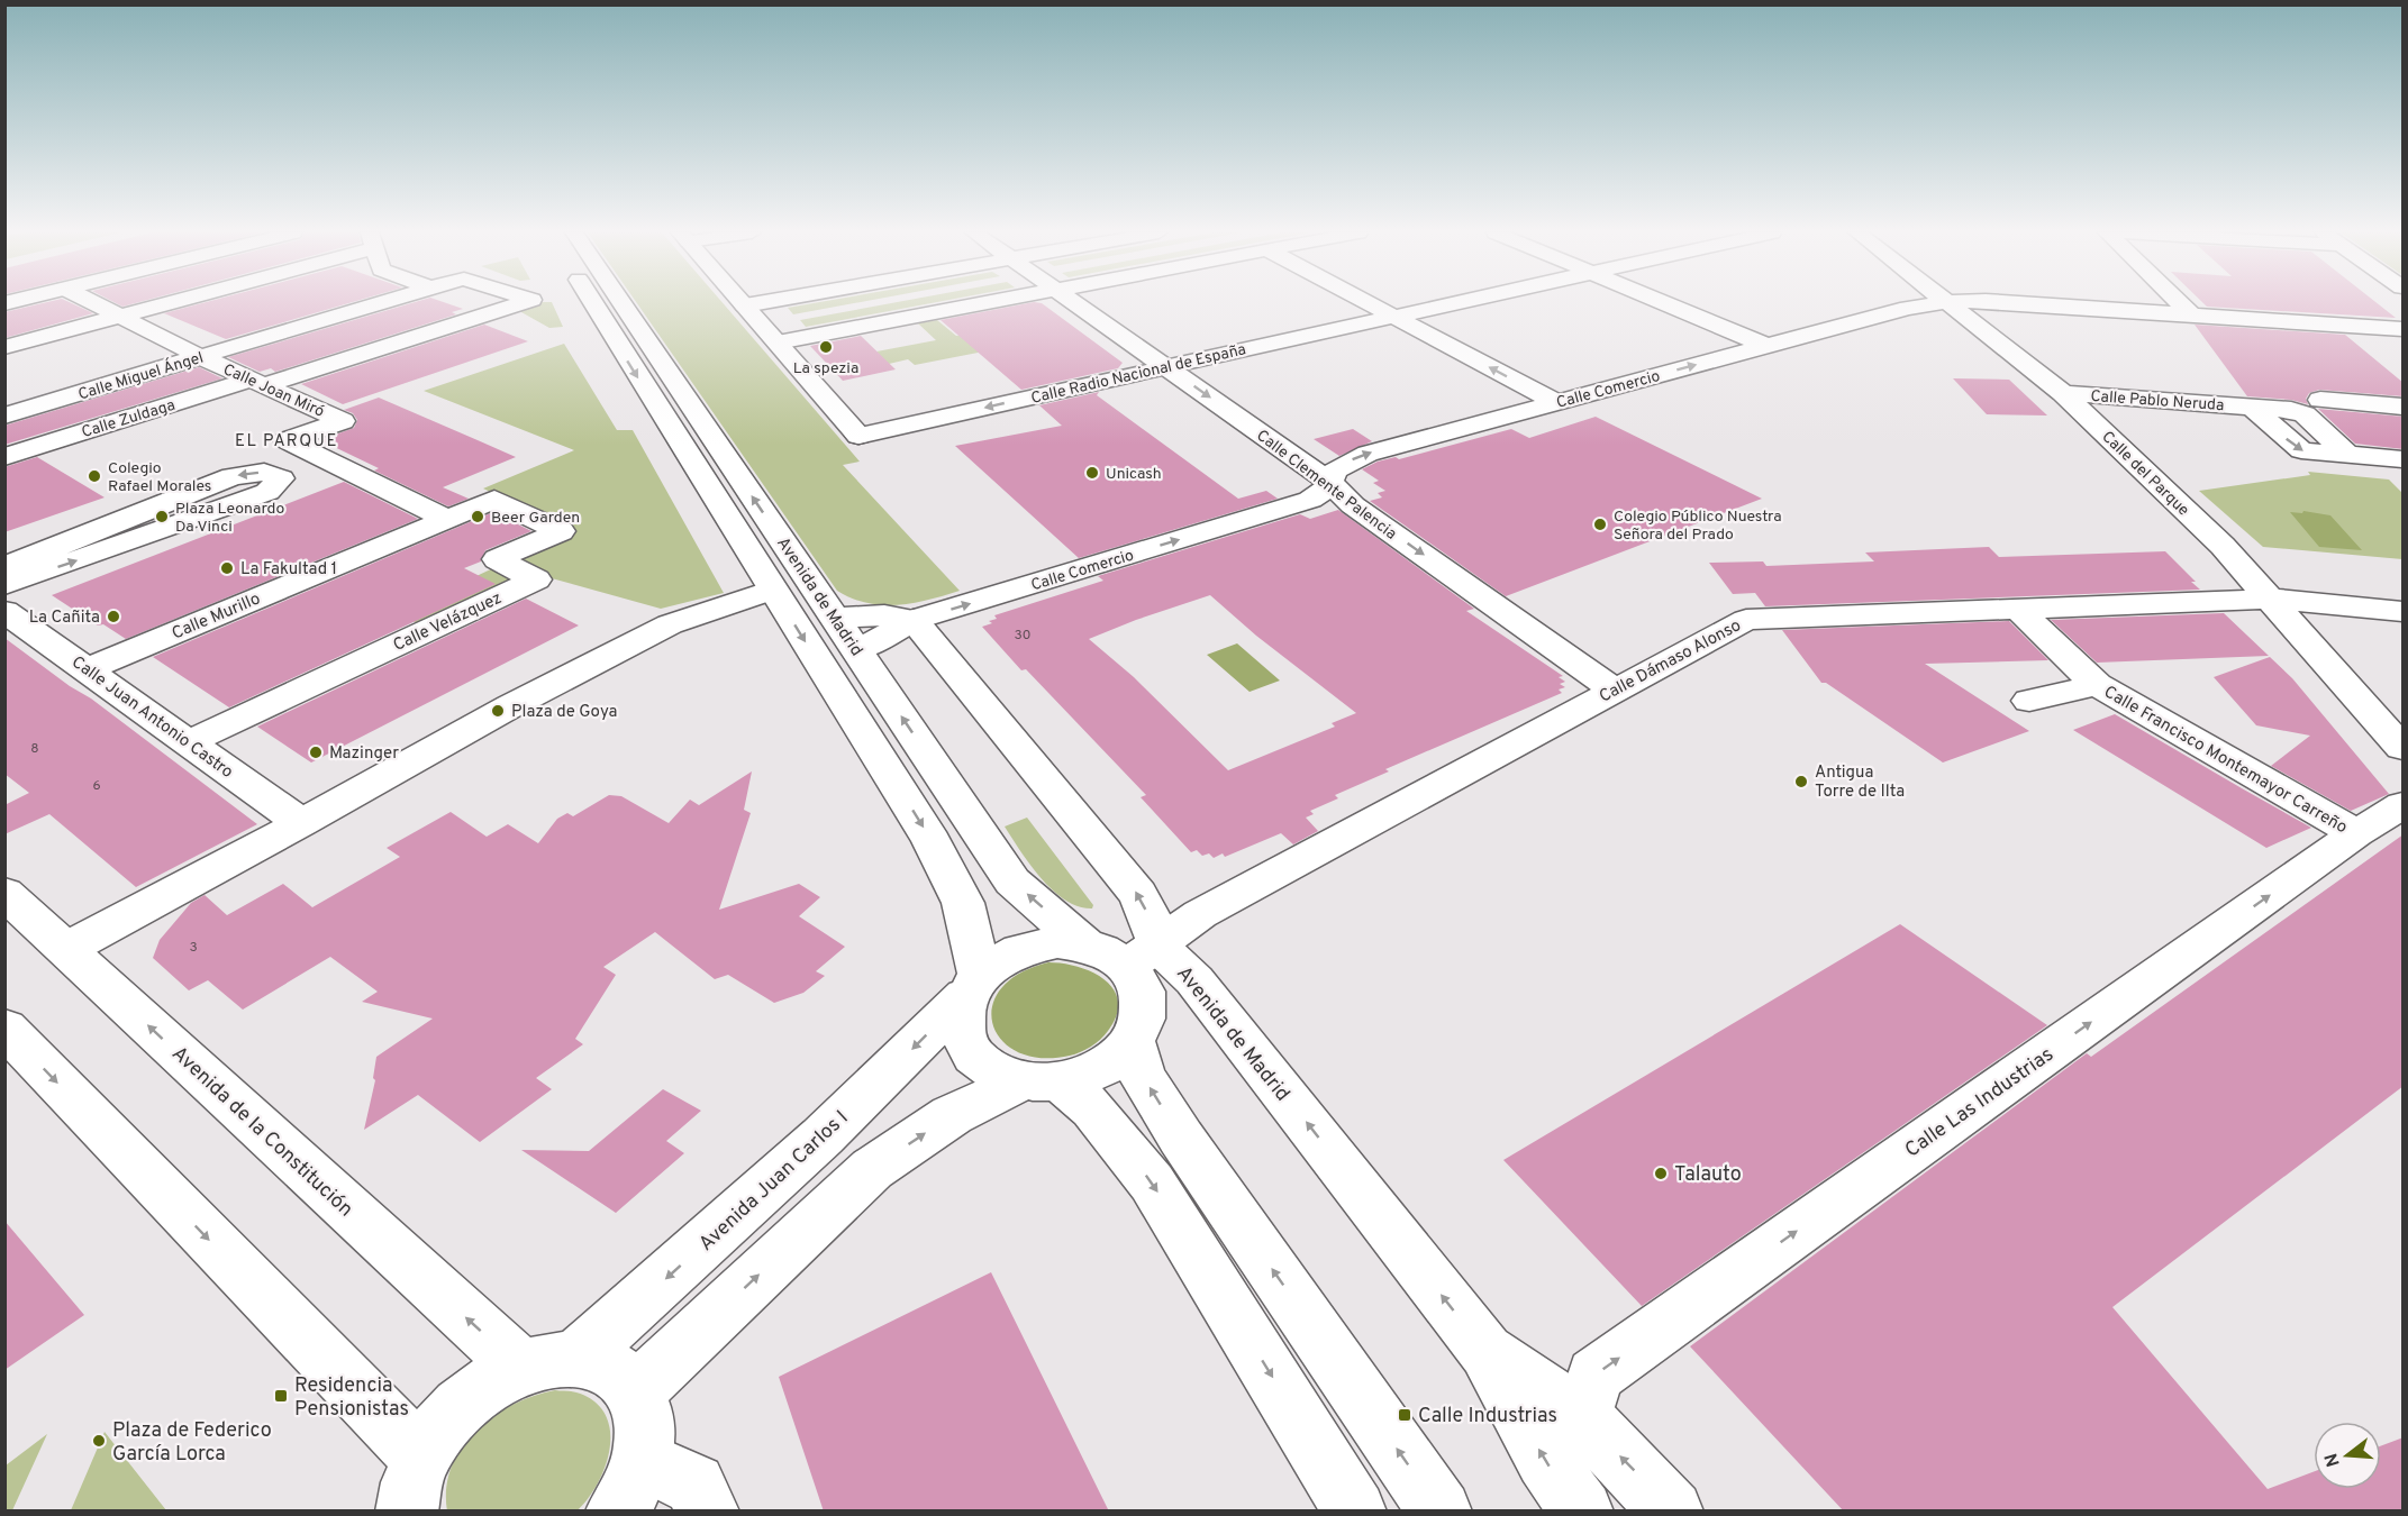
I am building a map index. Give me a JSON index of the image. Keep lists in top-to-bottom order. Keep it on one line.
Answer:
{"streets":{"street":["Calle Radio Nacional de España","Calle Miguel Ángel","Calle Comercio","Calle Joan Miró","Calle Pablo Neruda","Calle Zuldaga","Calle del Parque","Calle Clemente Palencia","Avenida de Madrid","Calle Murillo","Calle Velázquez","Calle Dámaso Alonso","Calle Juan Antonio Castro","Calle Francisco Montemayor Carreño","Calle Las Industrias","Avenida de la Constitución","Avenida Juan Carlos I"]},"crossings":[["Calle Radio Nacional de España","Calle Clemente Palencia"],["Calle Miguel Ángel","Calle Joan Miró"],["Calle Comercio","Calle Clemente Palencia"],["Calle Comercio","Avenida de Madrid"],["Calle Joan Miró","Calle Zuldaga"],["Calle Joan Miró","Calle Murillo"],["Calle Pablo Neruda","Calle del Parque"],["Calle del Parque","Calle Dámaso Alonso"],["Calle Clemente Palencia","Calle Dámaso Alonso"],["Avenida de Madrid","Calle Dámaso Alonso"],["Avenida de Madrid","Calle Las Industrias"],["Avenida de Madrid","Avenida Juan Carlos I"],["Calle Murillo","Calle Velázquez"],["Calle Murillo","Calle Juan Antonio Castro"],["Calle Velázquez","Calle Juan Antonio Castro"],["Calle Dámaso Alonso","Calle Francisco Montemayor Carreño"],["Calle Dámaso Alonso","Avenida Juan Carlos I"],["Calle Francisco Montemayor Carreño","Calle Las Industrias"],["Avenida de la Constitución","Avenida Juan Carlos I"]],"one_way":["Calle Comercio","Calle Las Industrias"],"districts":["EL PARQUE"],"places":{"other":["La spezia","Unicash","Colegio Rafael Morales","Plaza Leonardo Da Vinci","Beer Garden","Colegio Público Nuestra Señora del Prado","La Fakultad 1","La Cañita","Plaza de Goya","Mazinger","Antigua Torre de Ilta","Talauto","Plaza de Federico García Lorca"],"transit":["Residencia Pensionistas","Calle Industrias"]},"house_numbers":["30","8","6","3"],"north":"left"}
